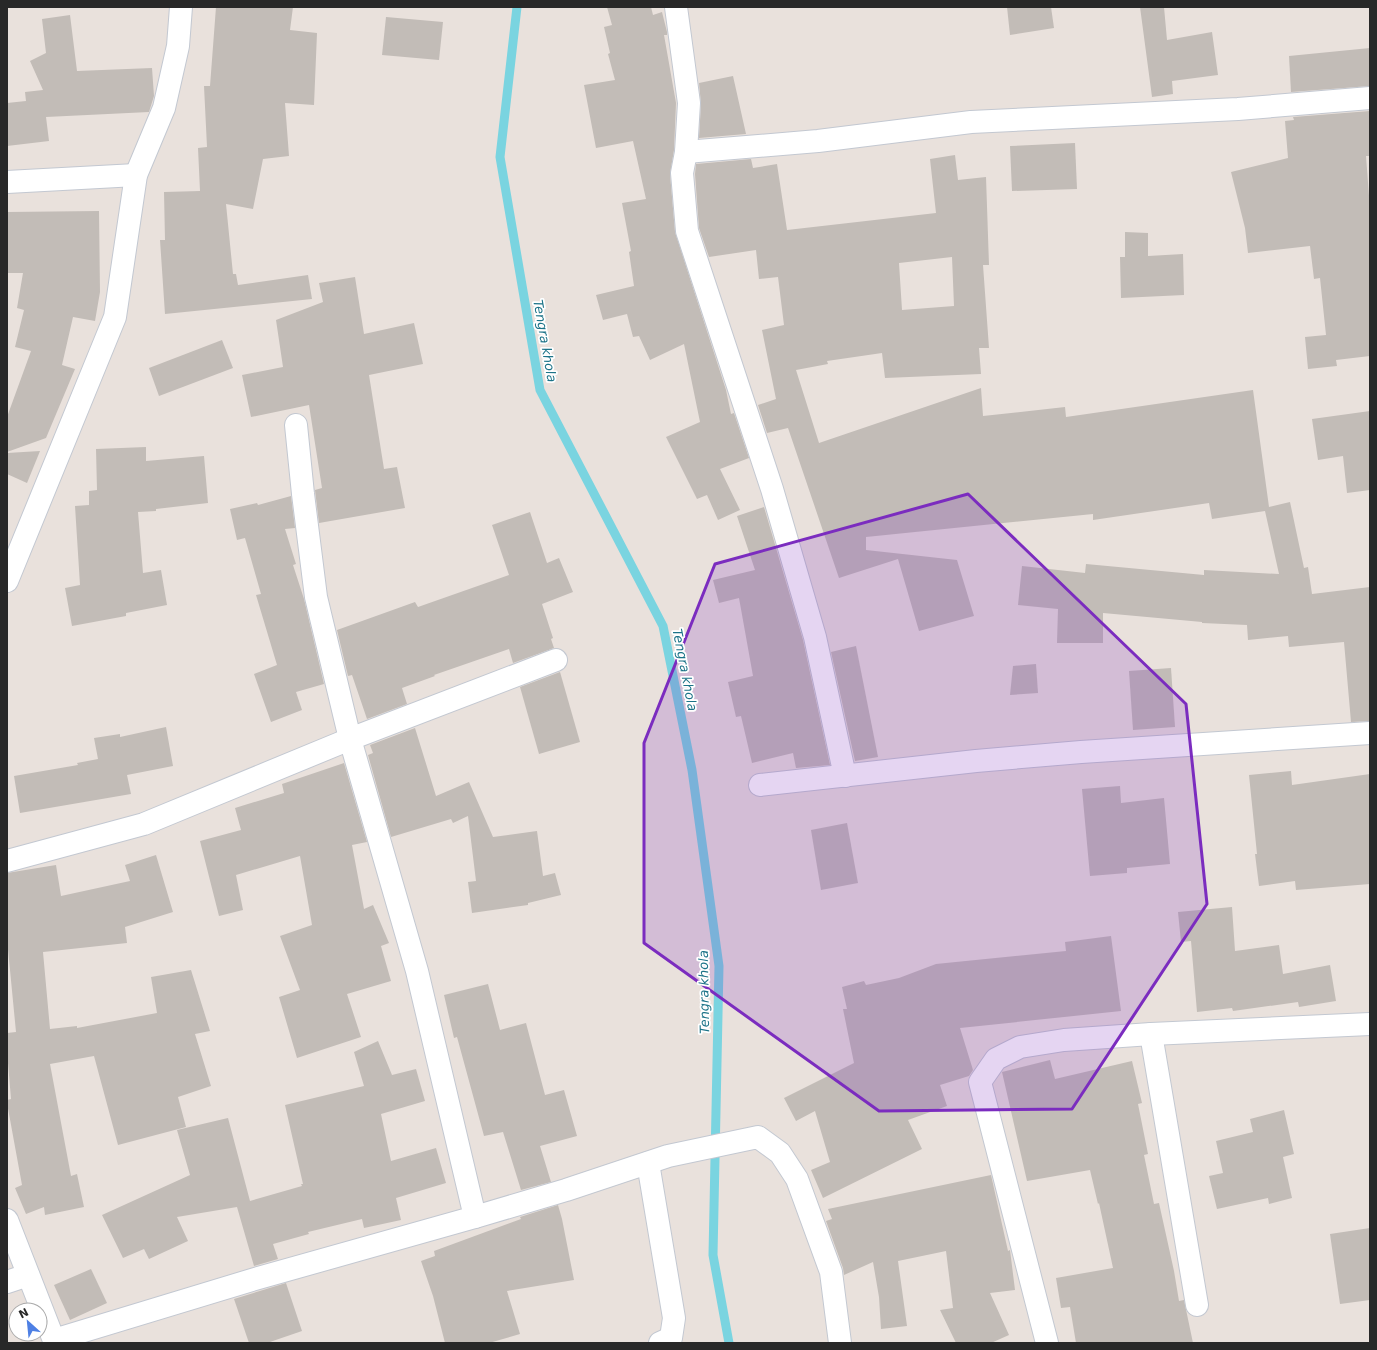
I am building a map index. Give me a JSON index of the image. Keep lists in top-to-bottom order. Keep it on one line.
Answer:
{"water":["Tengra khola"],"north":"top left"}
